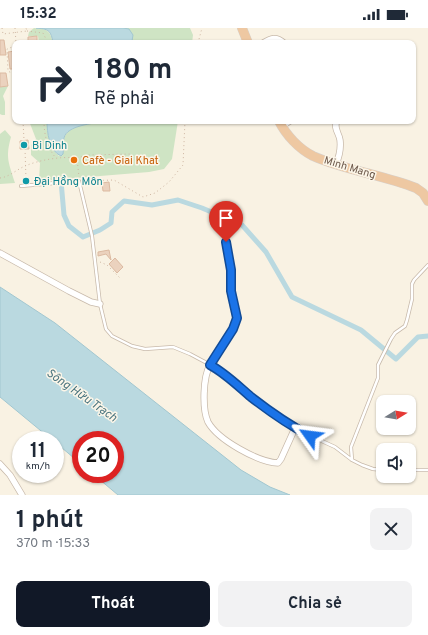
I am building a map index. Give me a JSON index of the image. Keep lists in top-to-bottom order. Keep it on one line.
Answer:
{"streets":{"highway":["Minh Mang"]},"water":["Sông Hữu Trạch"],"places":["Bi Dinh","Cafè - Giai Khat","Đại Hồng Môn"],"north":"right","page":{"status":"15:32","turn":["180 m","Rẽ phải"],"speed":"11 km/h","limit":"20","heading":["1 phút","370 m · 15:33"],"buttons":["Thoát","Chia sẻ"]}}
